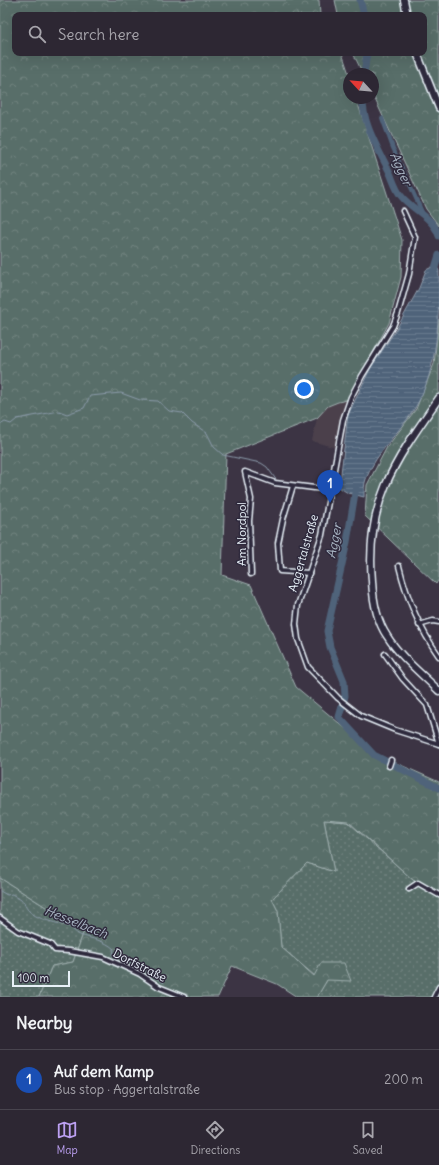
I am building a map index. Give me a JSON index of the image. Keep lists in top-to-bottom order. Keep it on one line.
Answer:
{"streets":{"street":["Am Nordpol","Aggertalstraße","Dorfstraße"]},"water":["Agger","Hesselbach"],"scale_bar":"100 m","north":"top left","page":{"search":"Search here","pins":"1","scale":"100 m","heading":"Nearby","list":[{"mark":"1","name":"Auf dem Kamp","note":"Bus stop · Aggertalstraße","value":"200 m"}],"nav":["Map","Directions","Saved"]}}
